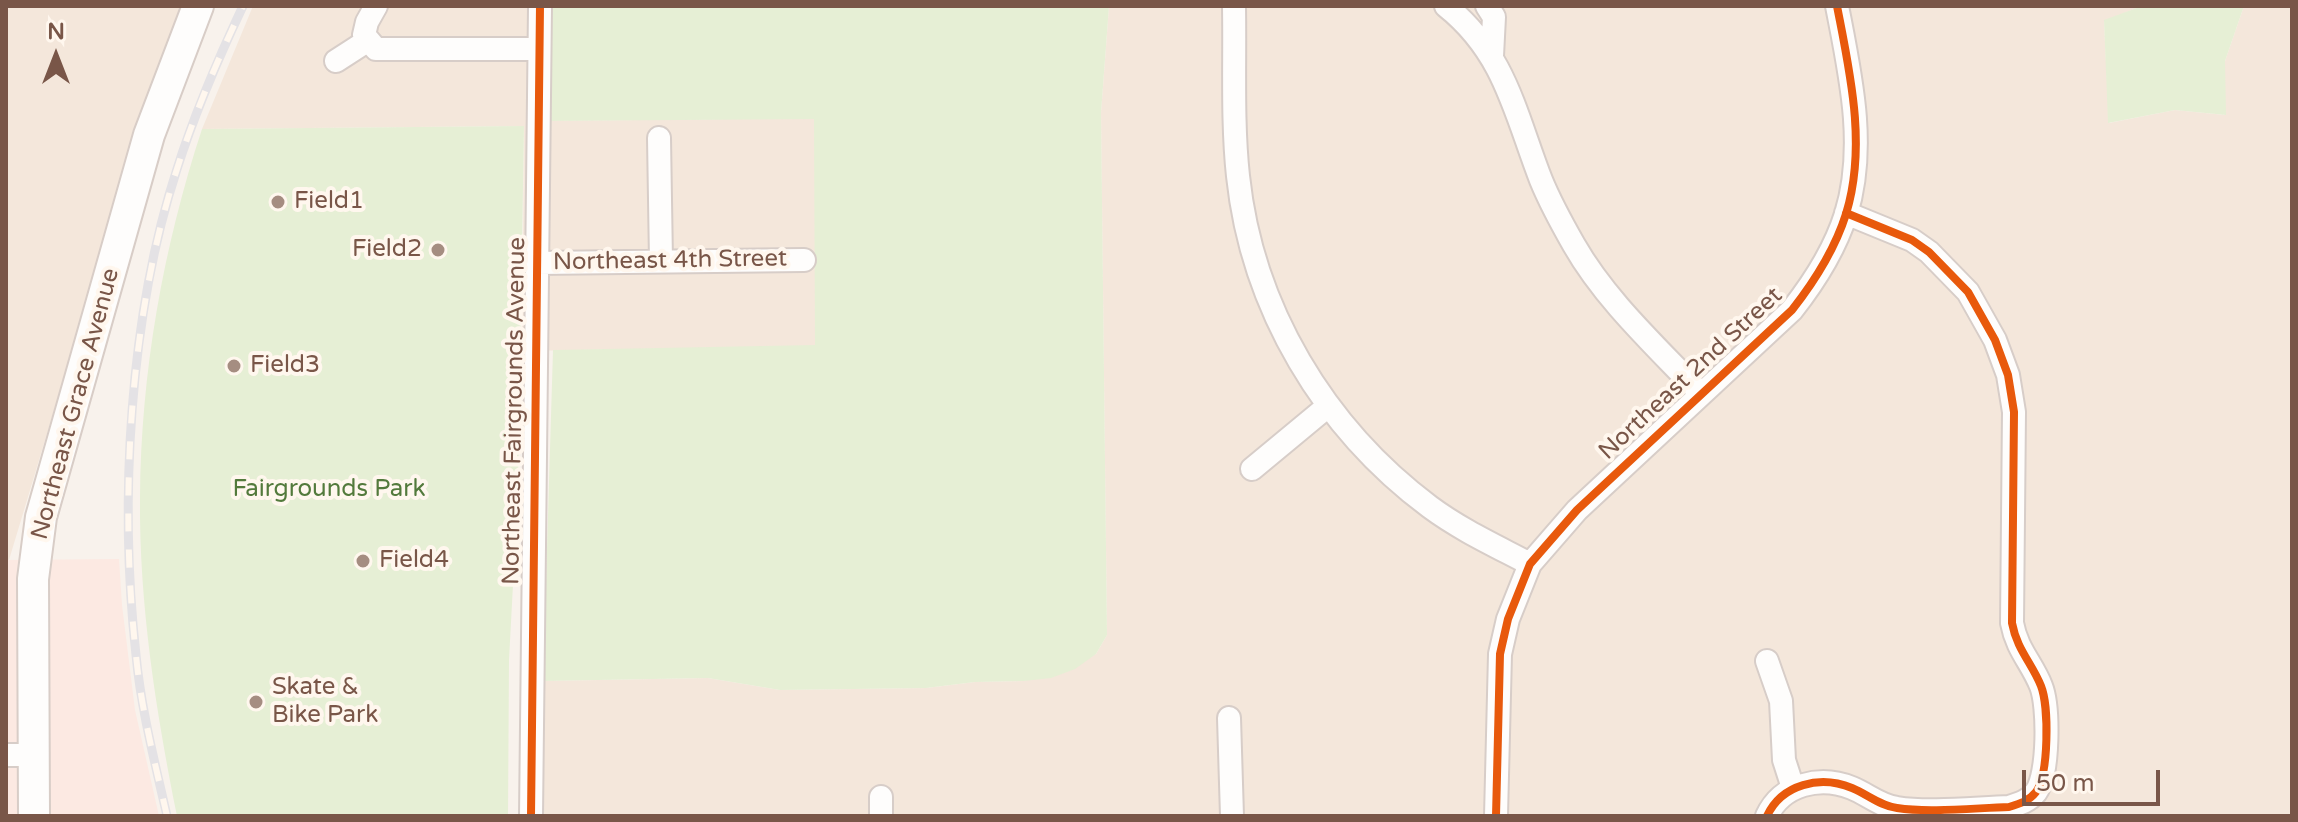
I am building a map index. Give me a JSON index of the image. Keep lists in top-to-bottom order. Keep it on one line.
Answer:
{"streets":{"main road":["Northeast Grace Avenue"],"street":["Northeast 4th Street","Northeast 2nd Street","Northeast Fairgrounds Avenue"]},"crossings":[["Northeast 4th Street","Northeast Fairgrounds Avenue"]],"parks":["Fairgrounds Park"],"places":["Field1","Field2","Field3","Field4","Skate & Bike Park"],"scale_bar":"50 m","north":"top"}
